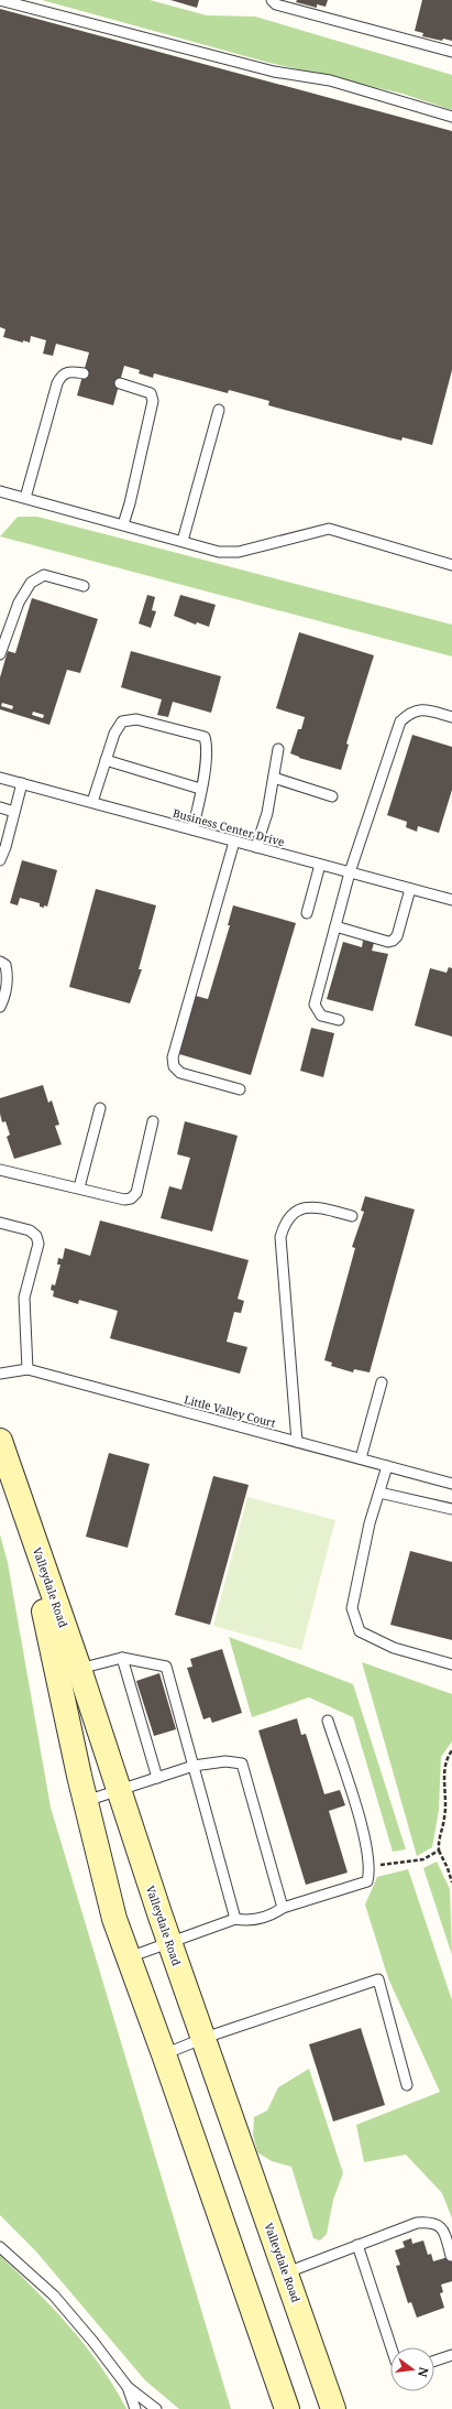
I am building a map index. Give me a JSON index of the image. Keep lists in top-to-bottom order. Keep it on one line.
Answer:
{"streets":{"main road":["Valleydale Road"],"lane":["Business Center Drive","Little Valley Court"]},"north":"right"}
